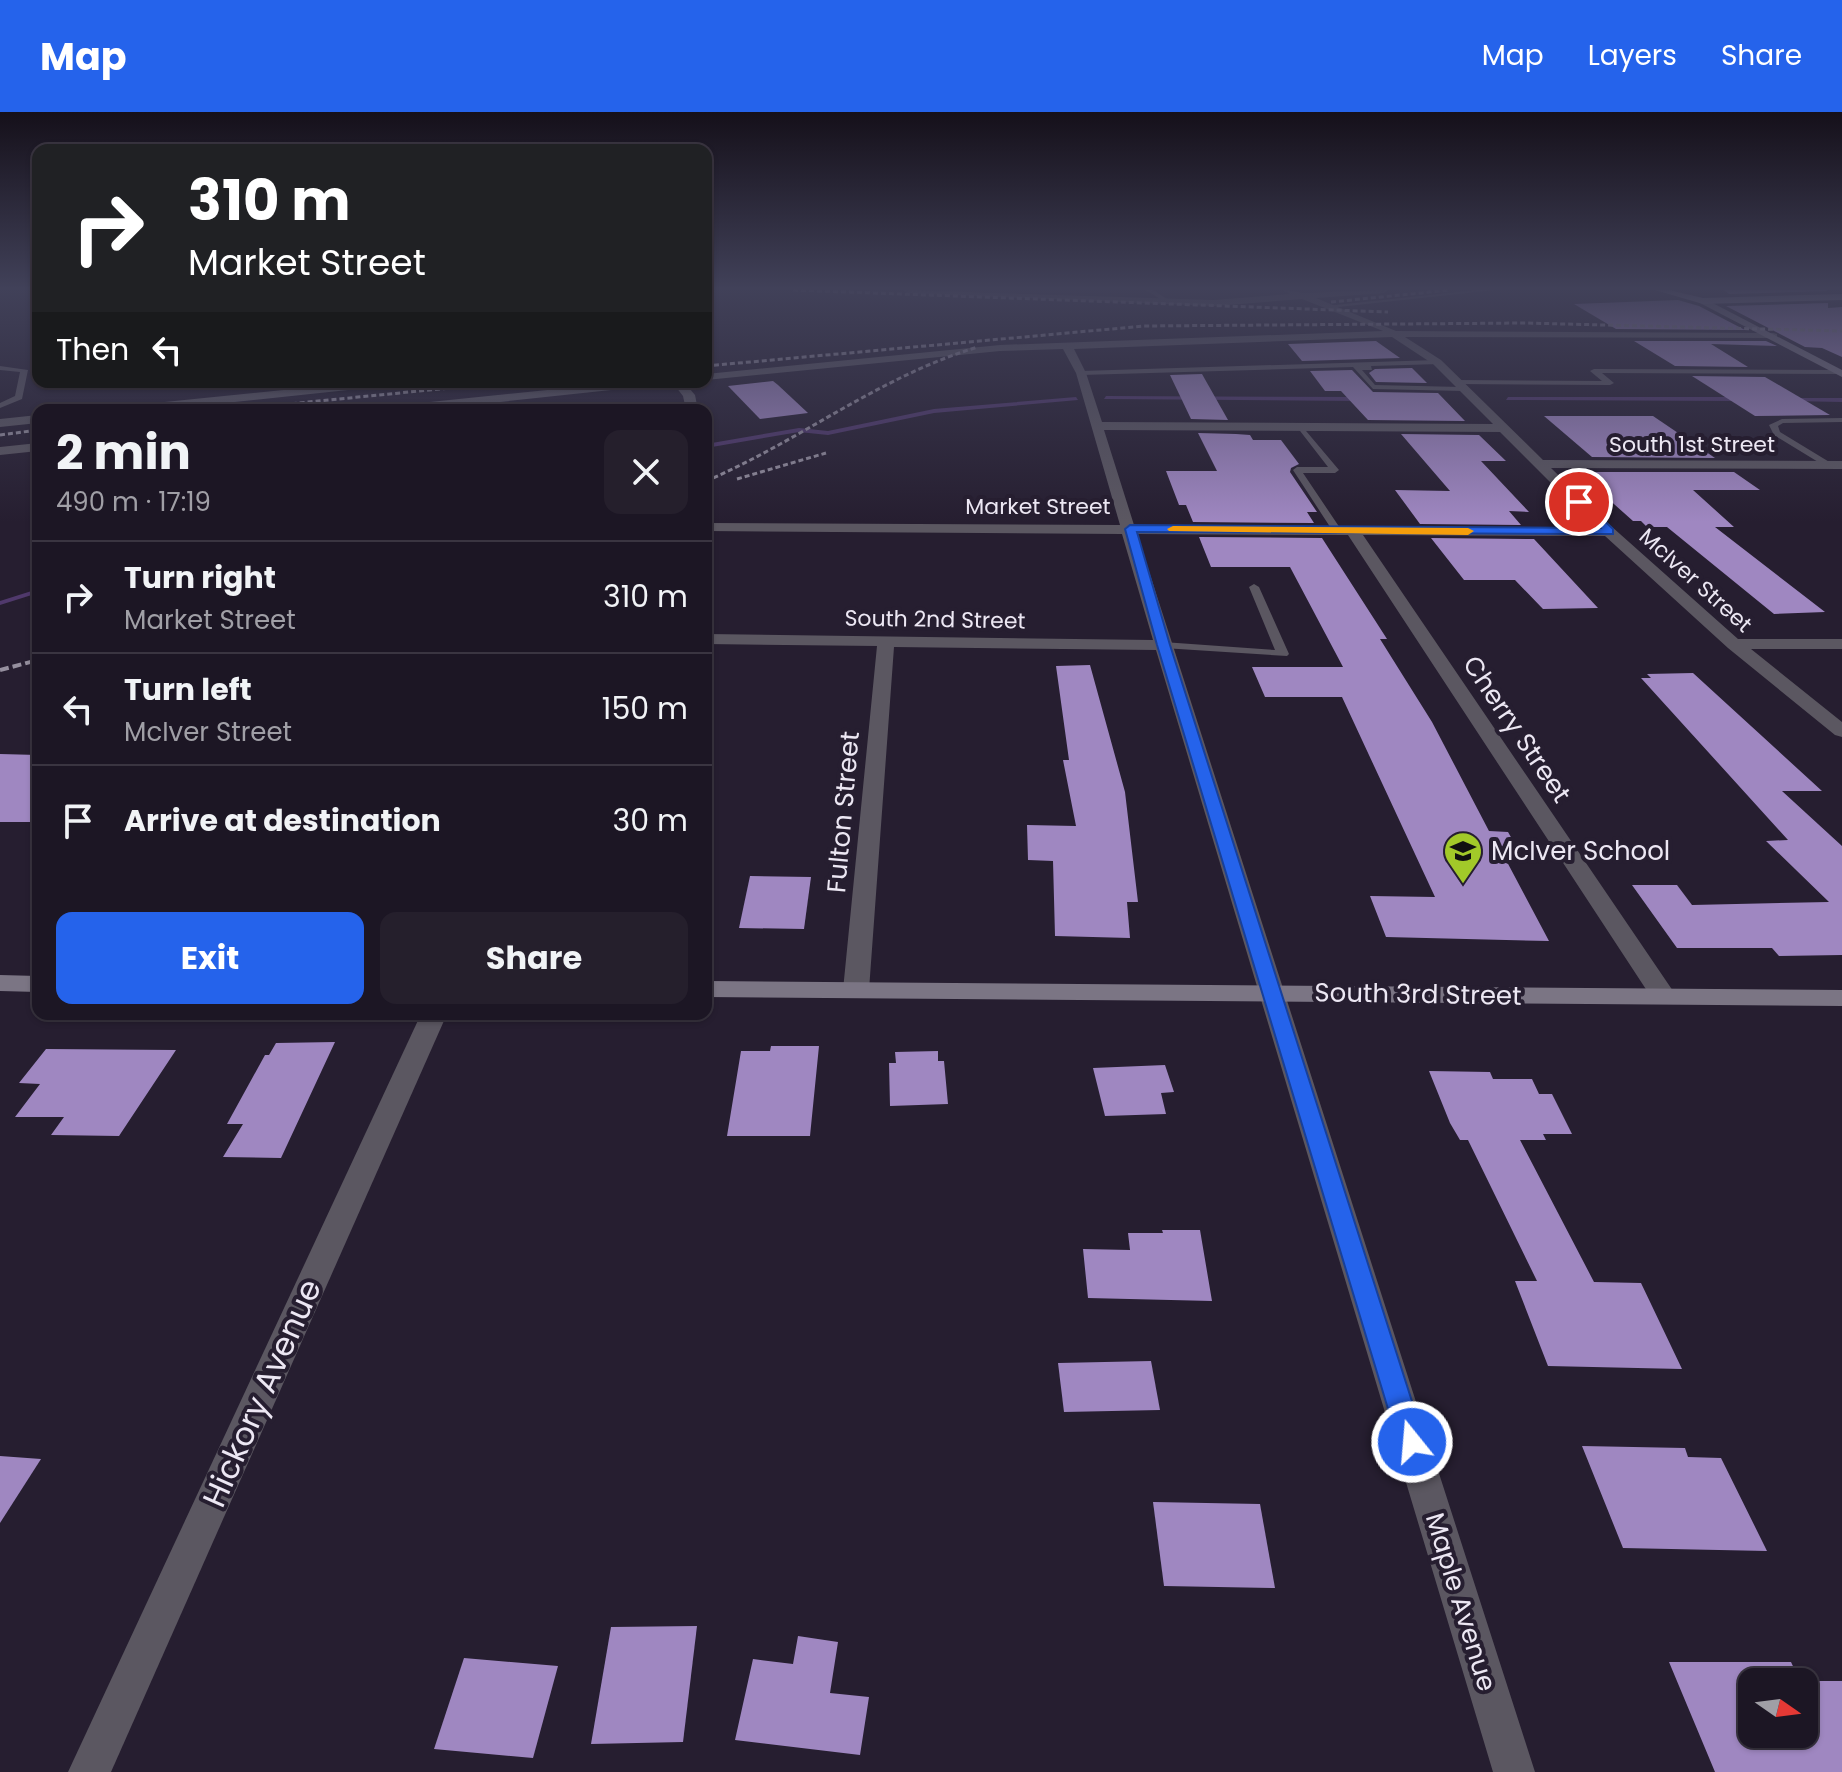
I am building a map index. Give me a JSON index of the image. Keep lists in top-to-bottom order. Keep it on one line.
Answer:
{"streets":{"street":["South 1st Street","Market Street","McIver Street","South 2nd Street","Cherry Street","Fulton Street","South 3rd Street","Hickory Avenue","Maple Avenue"]},"crossings":[["South 1st Street","McIver Street"],["Market Street","McIver Street"],["Market Street","Cherry Street"],["Market Street","Maple Avenue"],["South 2nd Street","Fulton Street"],["South 2nd Street","Maple Avenue"],["Cherry Street","South 3rd Street"],["Fulton Street","South 3rd Street"],["South 3rd Street","Maple Avenue"]],"places":{"school or university":["McIver School"]},"north":"right","page":{"header":"Map","nav":["Map","Layers","Share"],"turn":["310 m","Market Street"],"then":"Then","heading":["2 min","490 m · 17:19"],"list":[{"name":"Turn right","note":"Market Street","value":"310 m"},{"name":"Turn left","note":"McIver Street","value":"150 m"},{"name":"Arrive at destination","value":"30 m"}],"buttons":["Exit","Share"]}}
